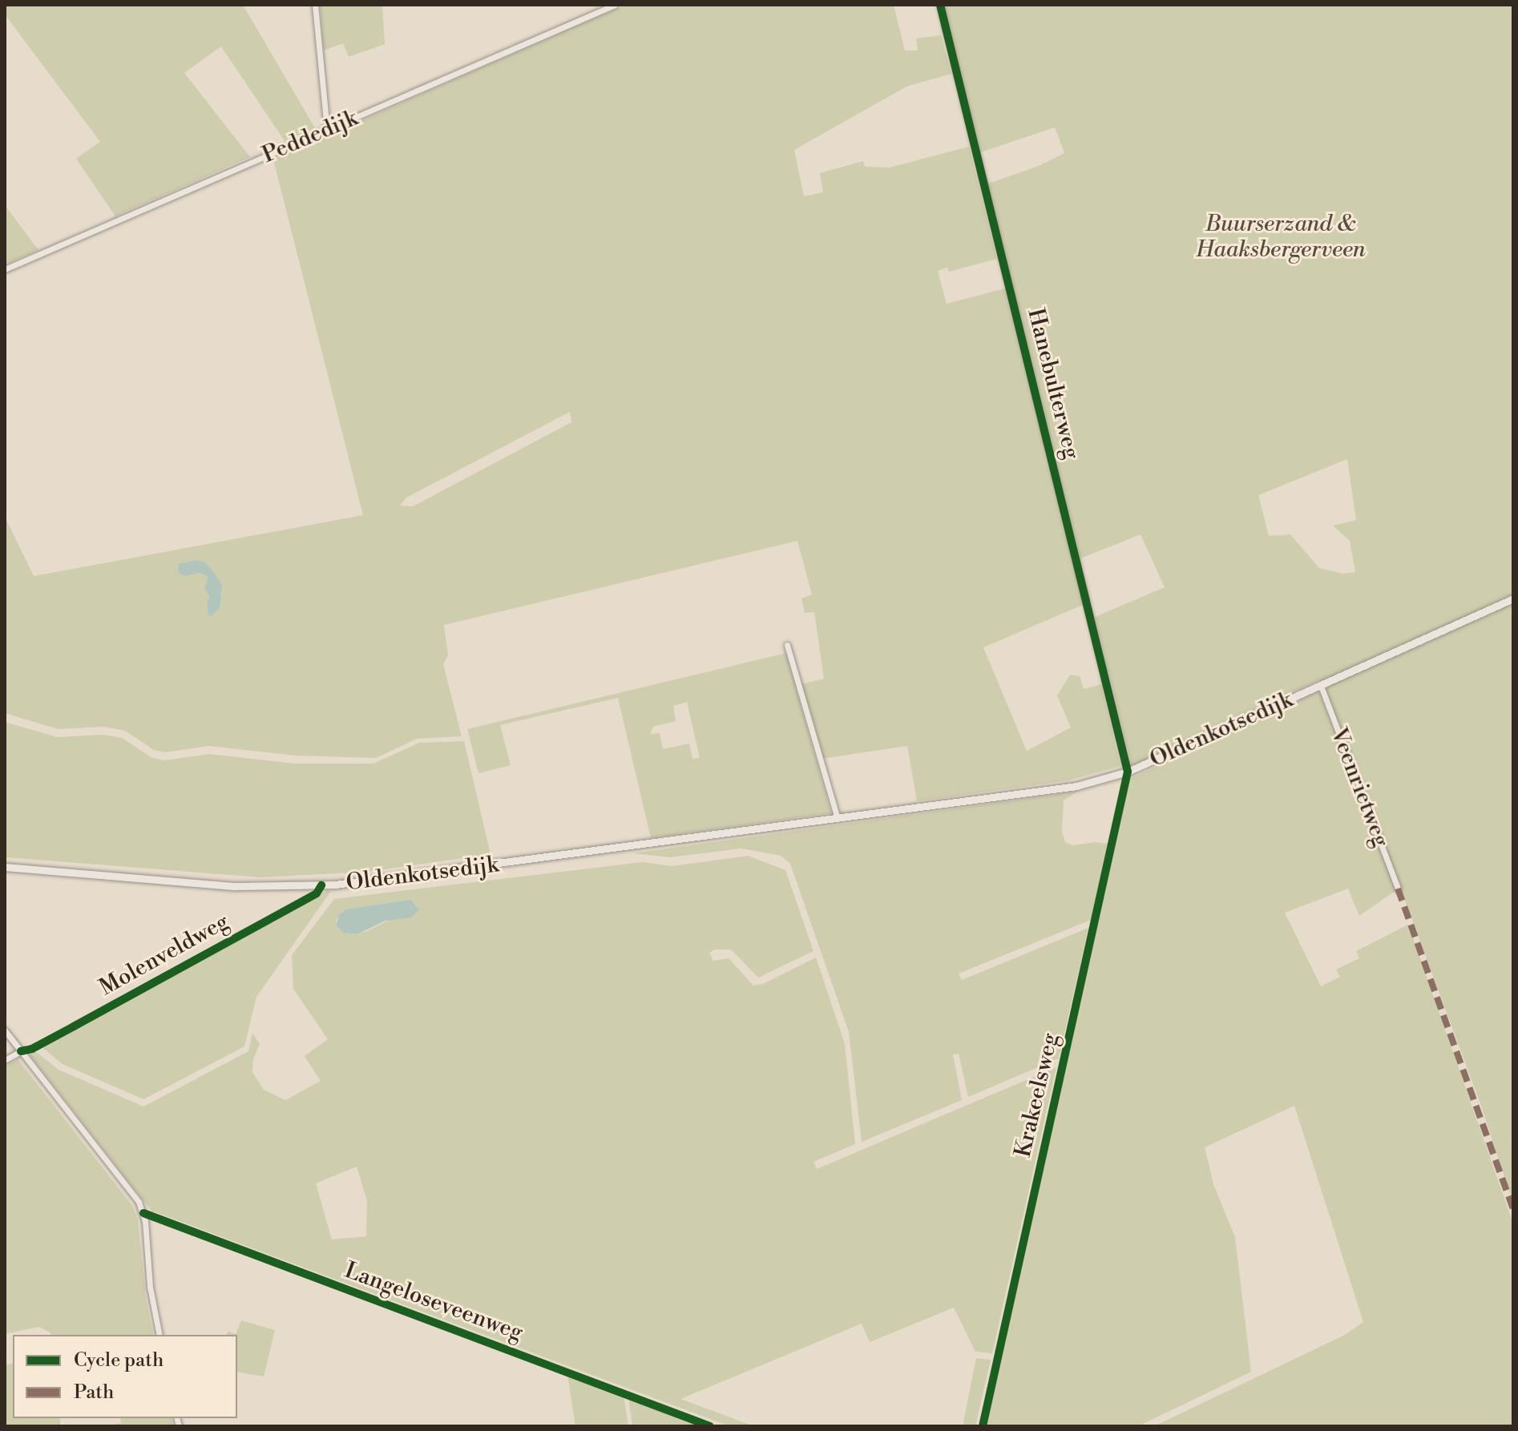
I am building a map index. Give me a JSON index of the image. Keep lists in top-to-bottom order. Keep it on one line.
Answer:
{"streets":{"street":["Peddedijk","Hanebulterweg","Oldenkotsedijk","Veenrietweg"],"cycle path":["Molenveldweg","Krakeelsweg","Langeloseveenweg"]},"crossings":[["Hanebulterweg","Oldenkotsedijk"],["Oldenkotsedijk","Veenrietweg"]],"parks":["Buurserzand & Haaksbergerveen"],"legend":["Cycle path","Path"]}
